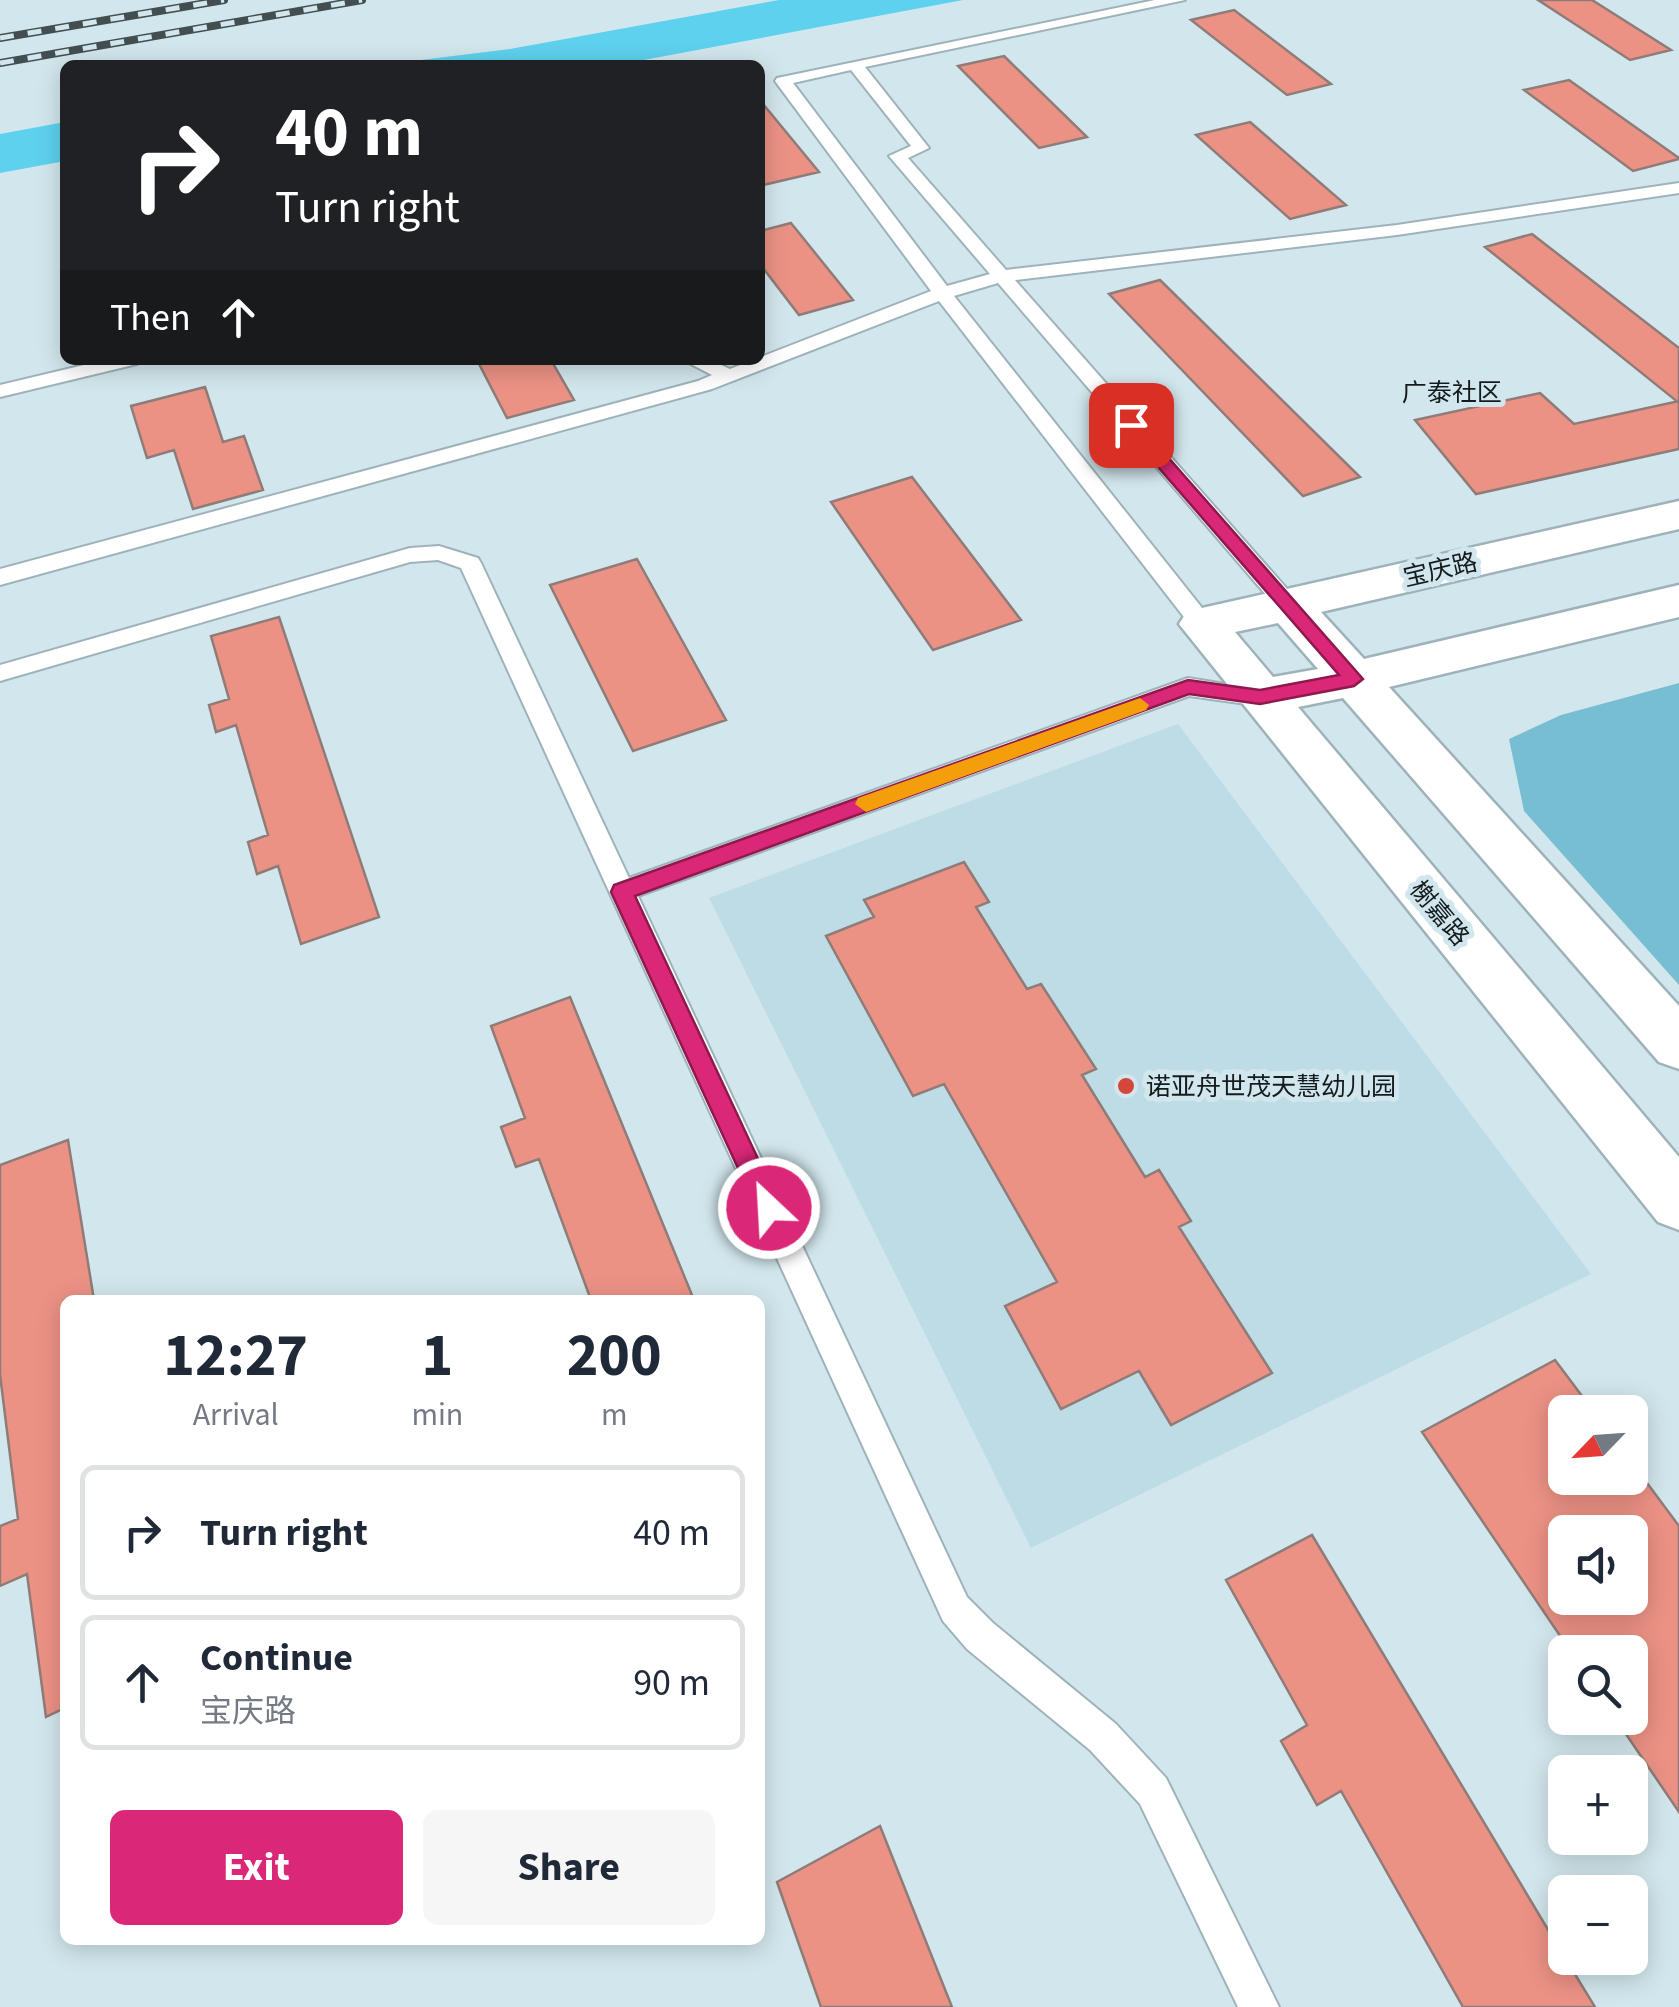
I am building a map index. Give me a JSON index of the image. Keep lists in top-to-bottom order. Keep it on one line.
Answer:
{"streets":{"main road":["宝庆路","榭嘉路"]},"crossings":[["宝庆路","榭嘉路"]],"districts":["广泰社区"],"places":["诺亚舟世茂天慧幼儿园"],"north":"bottom left","page":{"turn":["40 m","Turn right"],"then":"Then","eta":["12:27","Arrival","1","min","200","m"],"map_buttons":["+","−"],"list":[{"name":"Turn right","value":"40 m"},{"name":"Continue","note":"宝庆路","value":"90 m"}],"buttons":["Exit","Share"]}}
